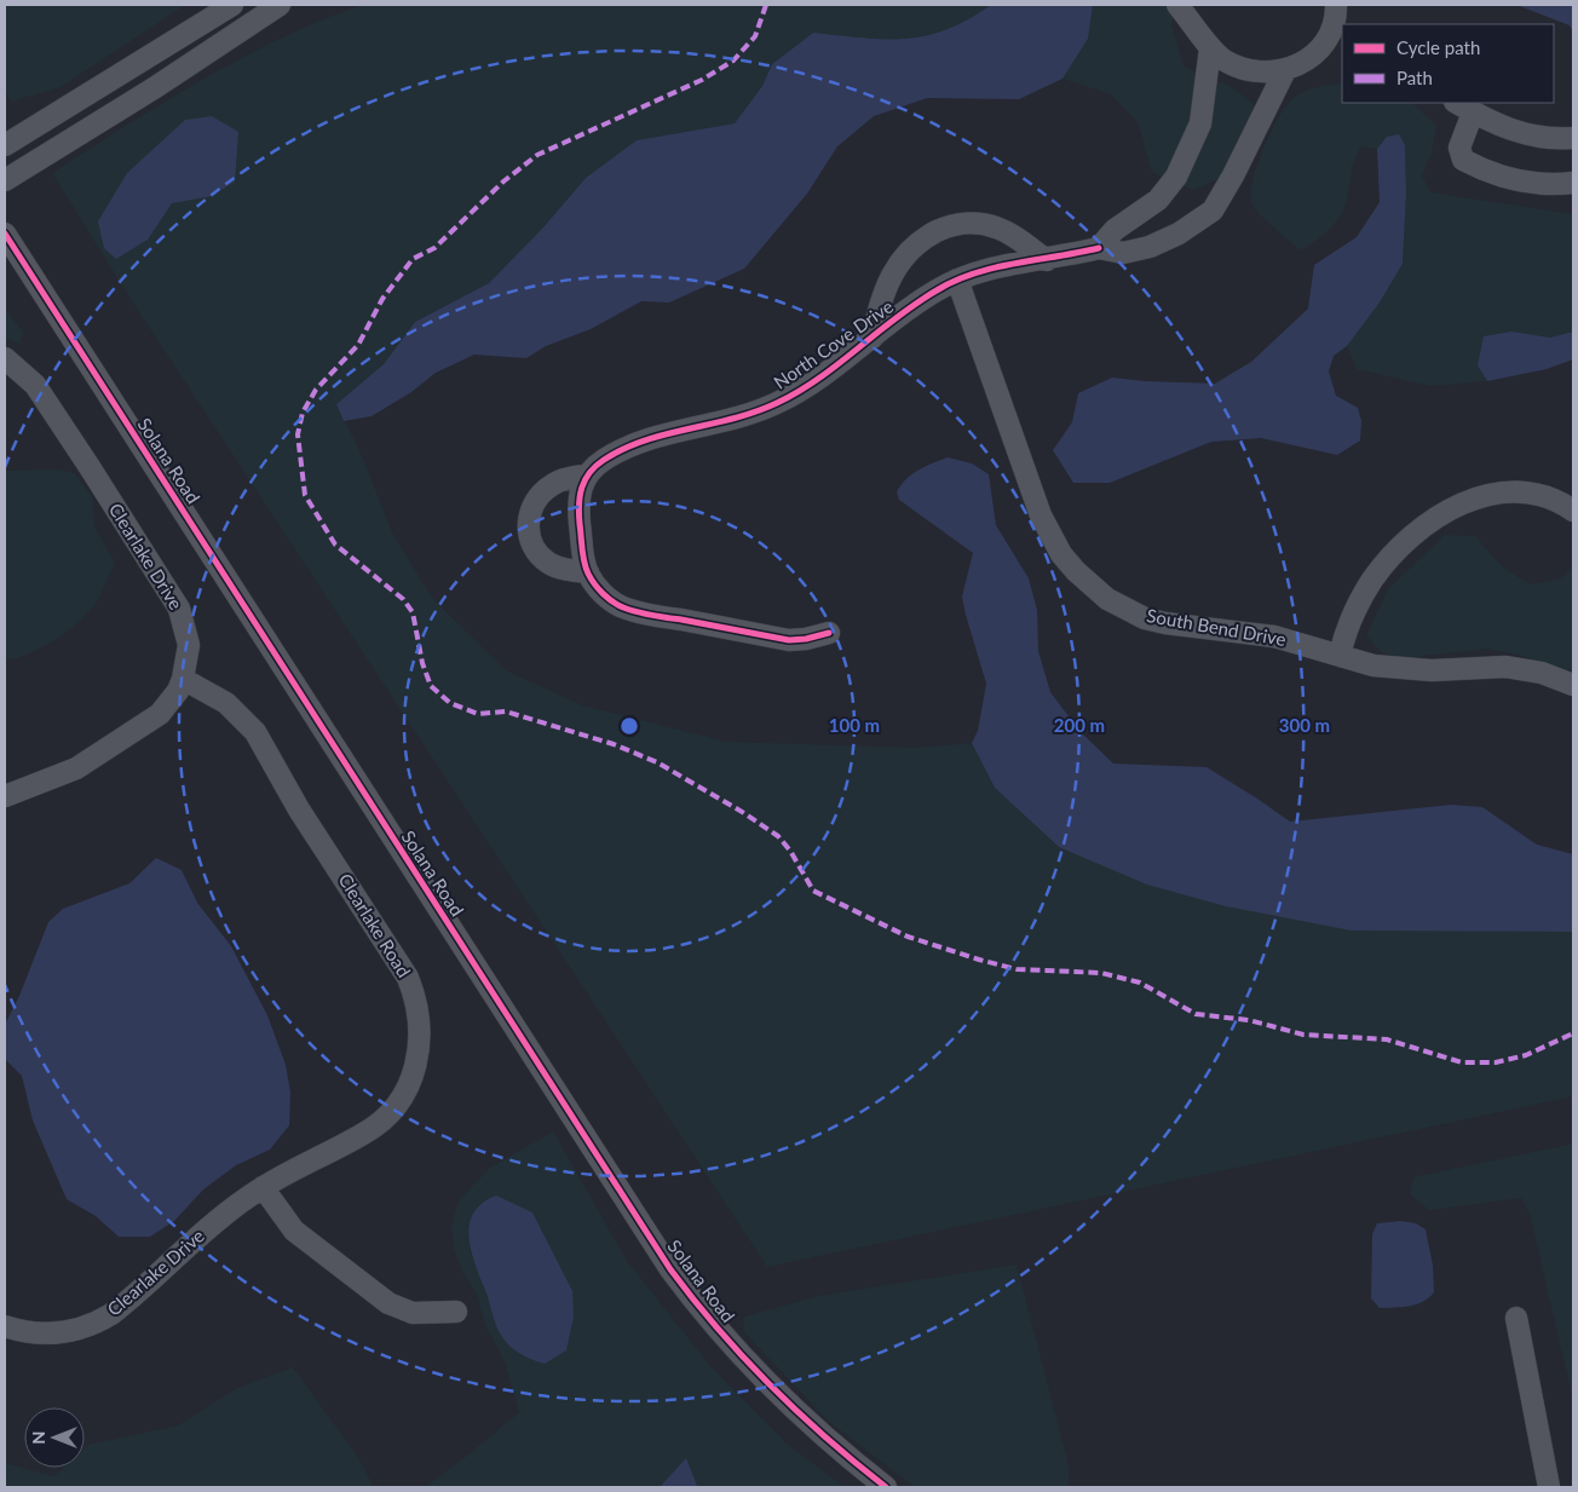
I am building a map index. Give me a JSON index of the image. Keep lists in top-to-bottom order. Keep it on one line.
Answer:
{"streets":{"street":["North Cove Drive","Solana Road","Clearlake Drive","South Bend Drive","Clearlake Road"]},"crossings":[["North Cove Drive","South Bend Drive"],["Clearlake Drive","Clearlake Road"]],"legend":["Cycle path","Path"],"north":"left","rings":["100 m","200 m","300 m"]}
